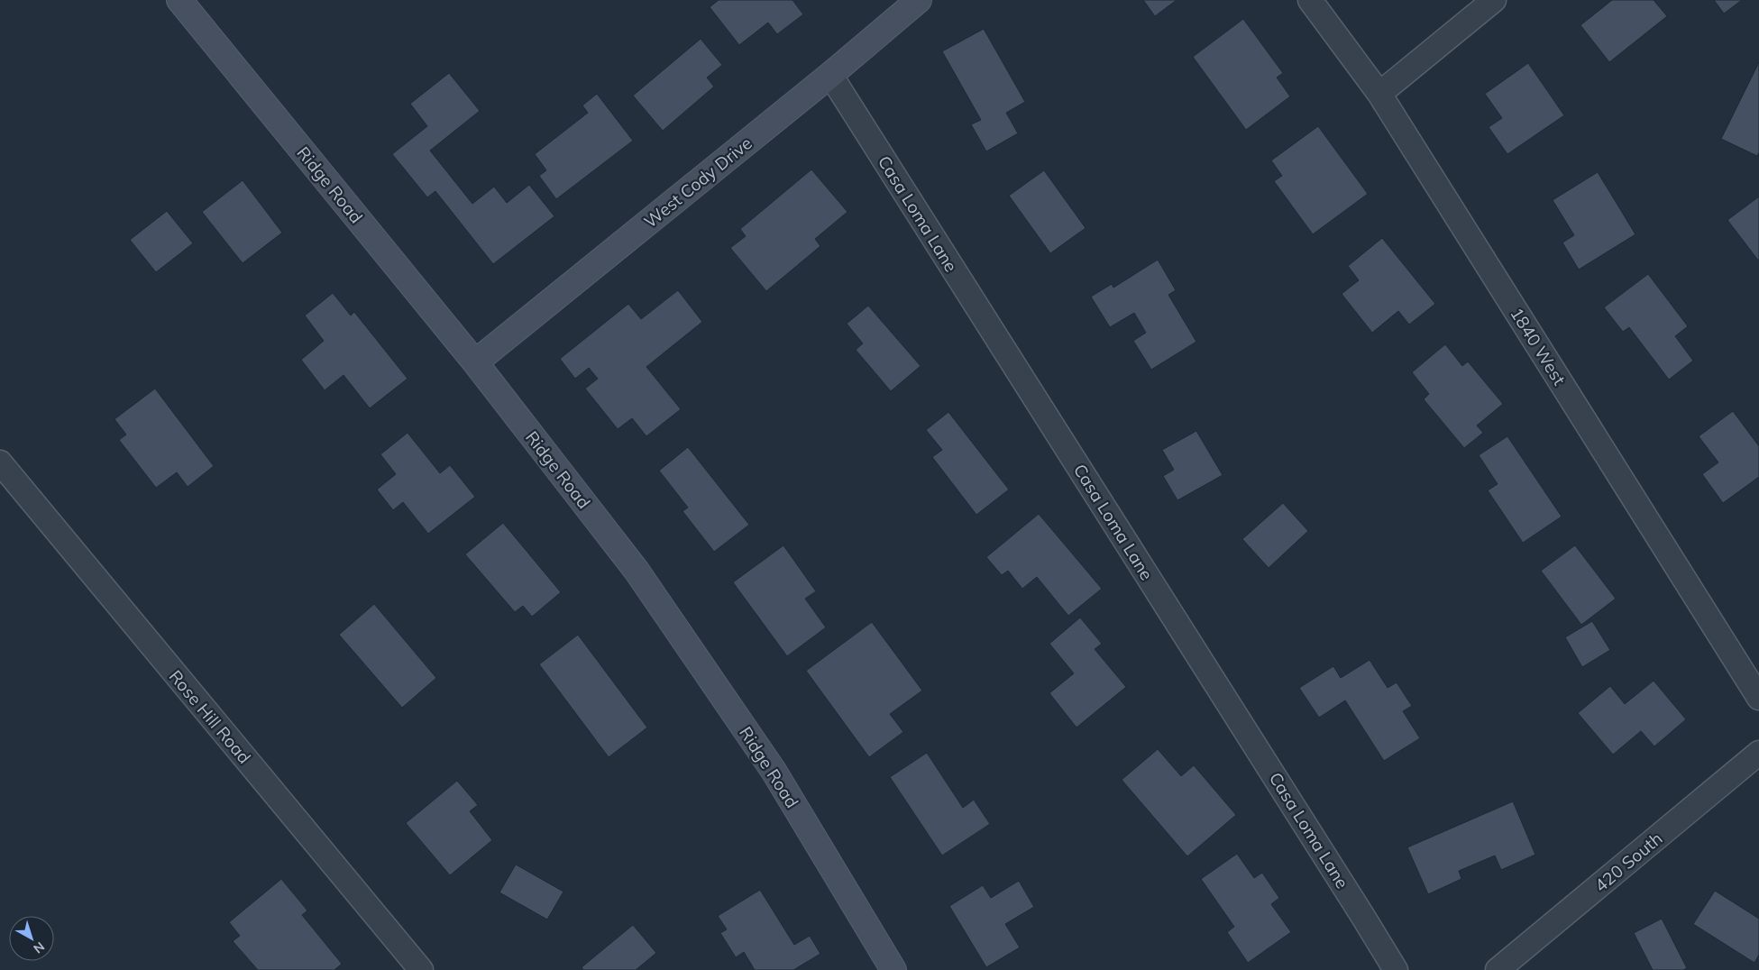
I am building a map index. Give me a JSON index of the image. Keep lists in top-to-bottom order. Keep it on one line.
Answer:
{"streets":{"street":["West Cody Drive","Ridge Road","Casa Loma Lane","1840 West","Rose Hill Road","420 South"]},"crossings":[["West Cody Drive","Ridge Road"],["West Cody Drive","Casa Loma Lane"]],"north":"bottom right"}
